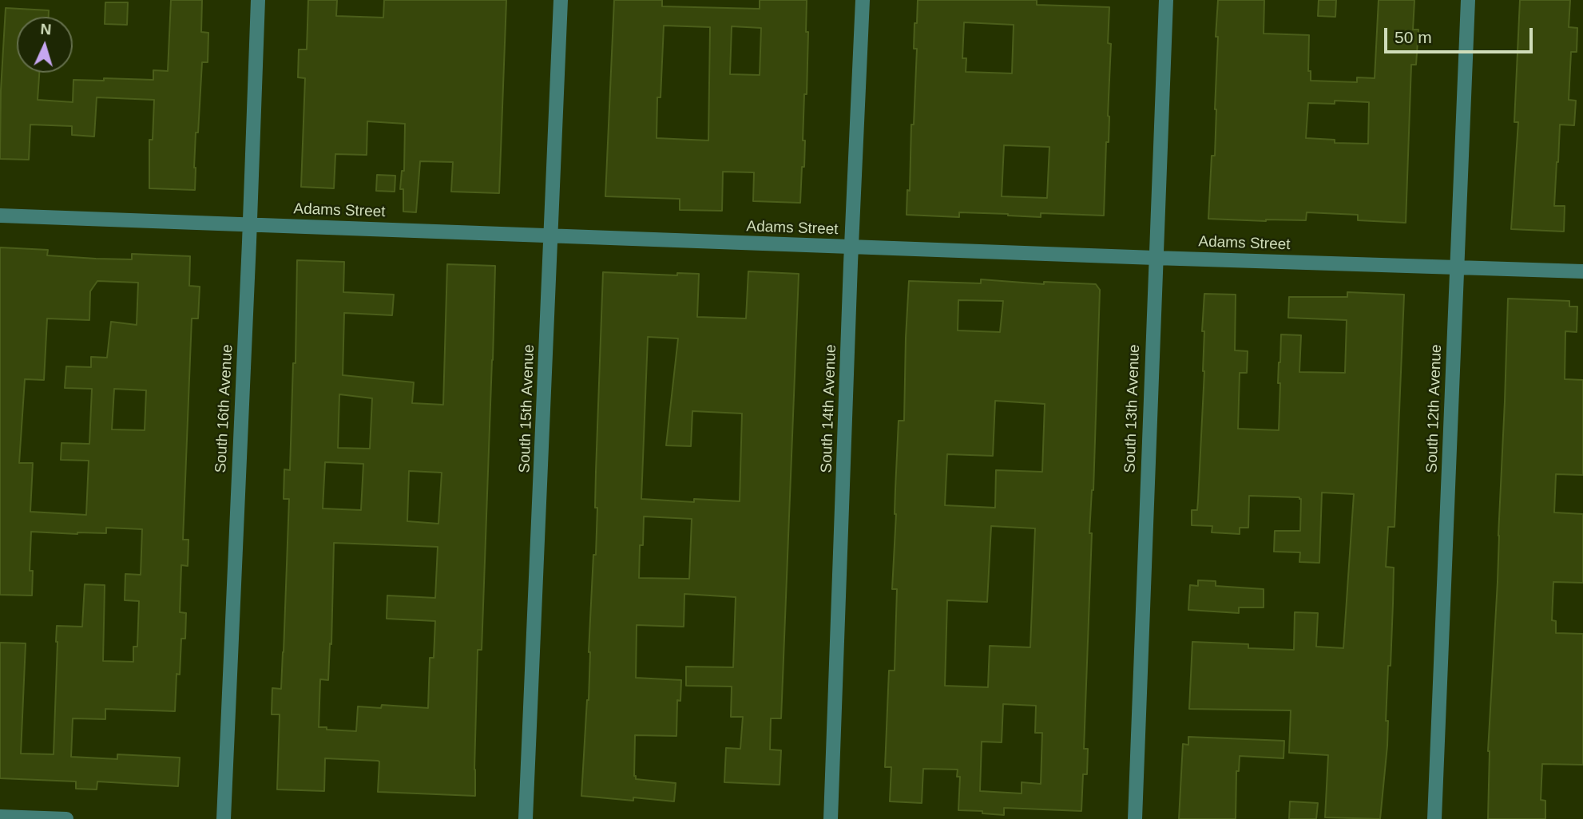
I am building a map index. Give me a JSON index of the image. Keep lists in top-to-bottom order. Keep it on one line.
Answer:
{"streets":{"street":["Adams Street","South 16th Avenue","South 15th Avenue","South 14th Avenue","South 13th Avenue","South 12th Avenue"]},"crossings":[["Adams Street","South 16th Avenue"],["Adams Street","South 15th Avenue"],["Adams Street","South 14th Avenue"],["Adams Street","South 13th Avenue"],["Adams Street","South 12th Avenue"]],"scale_bar":"50 m","north":"top"}
